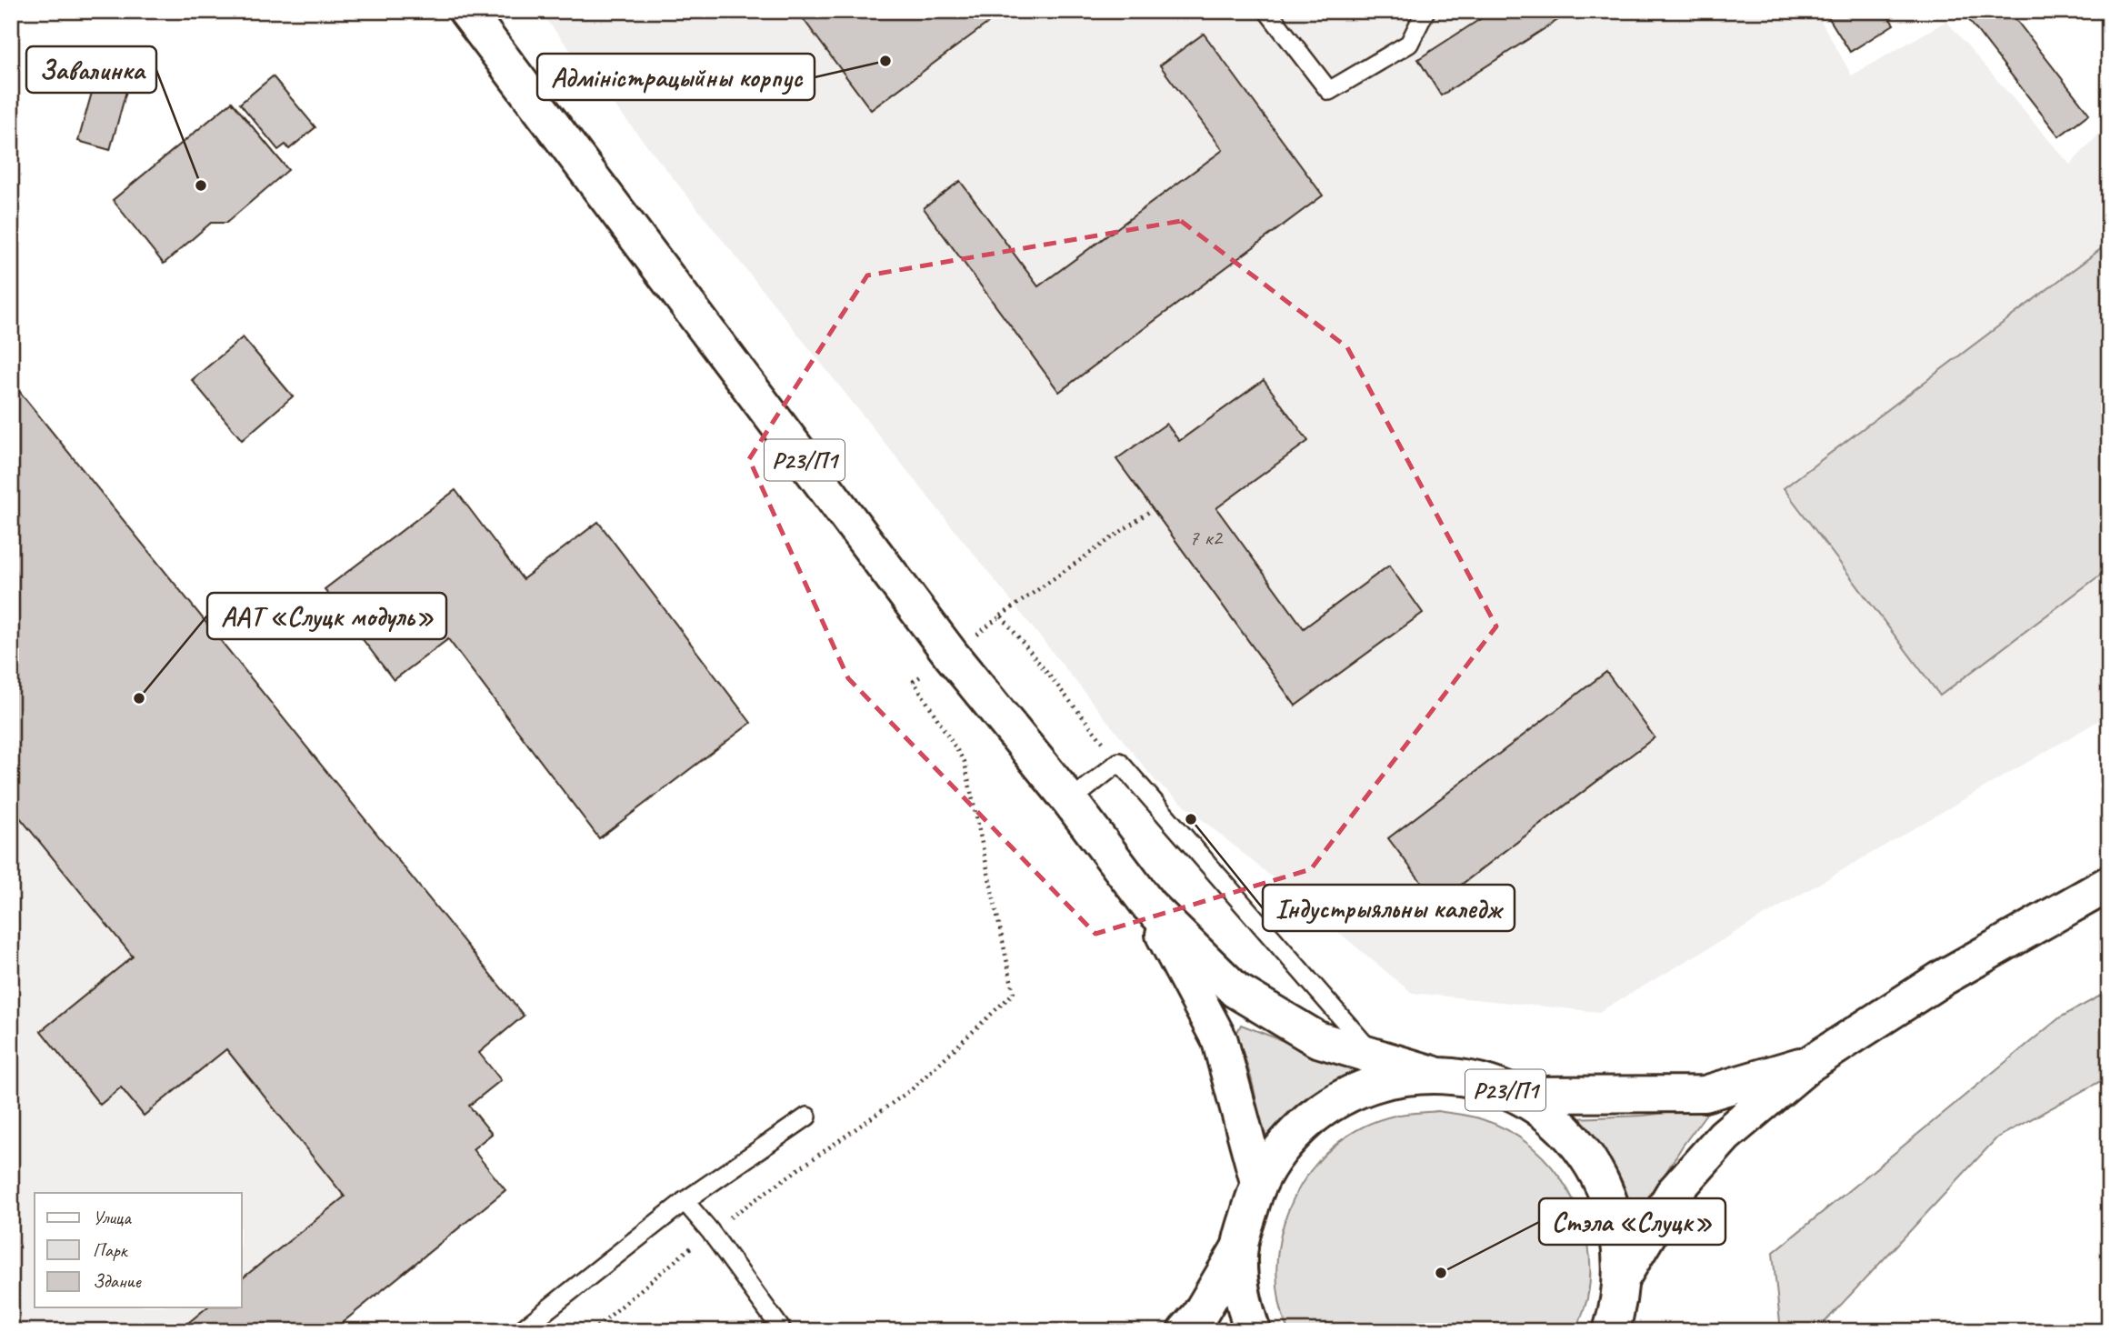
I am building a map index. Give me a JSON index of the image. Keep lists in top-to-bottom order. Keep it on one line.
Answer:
{"streets":{"main road":["Р23/П1"]},"places":["Адміністрацыйны корпус","Завалинка","ААТ «Слуцк модуль»","Індустрыяльны каледж","Стэла «Слуцк»"],"house_numbers":["7 к2"],"legend":["Улица","Парк","Здание"]}
